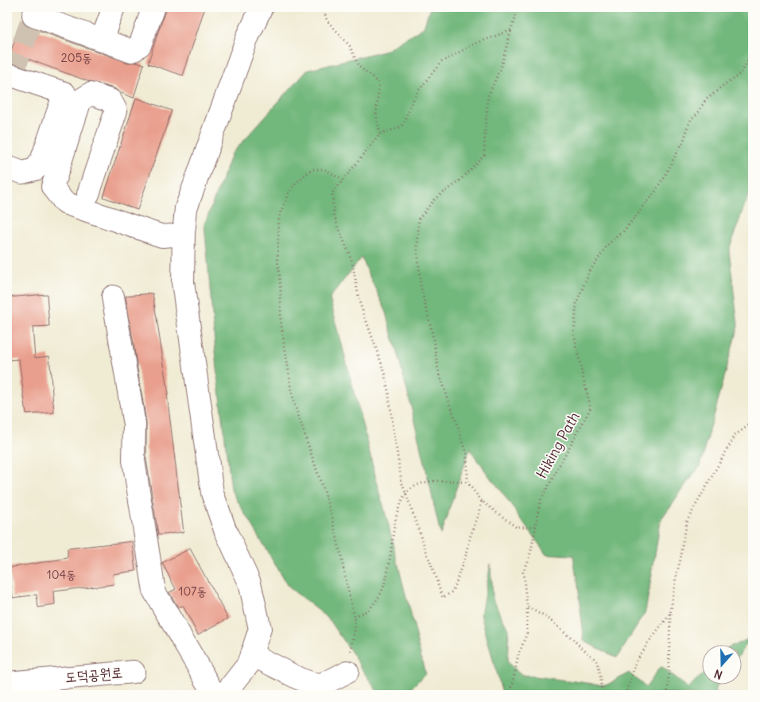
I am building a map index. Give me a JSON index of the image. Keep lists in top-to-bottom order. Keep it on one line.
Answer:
{"streets":{"street":["도덕공원로"],"path":["Hiking Path"]},"house_numbers":["205동","104동","107동"],"north":"bottom"}
